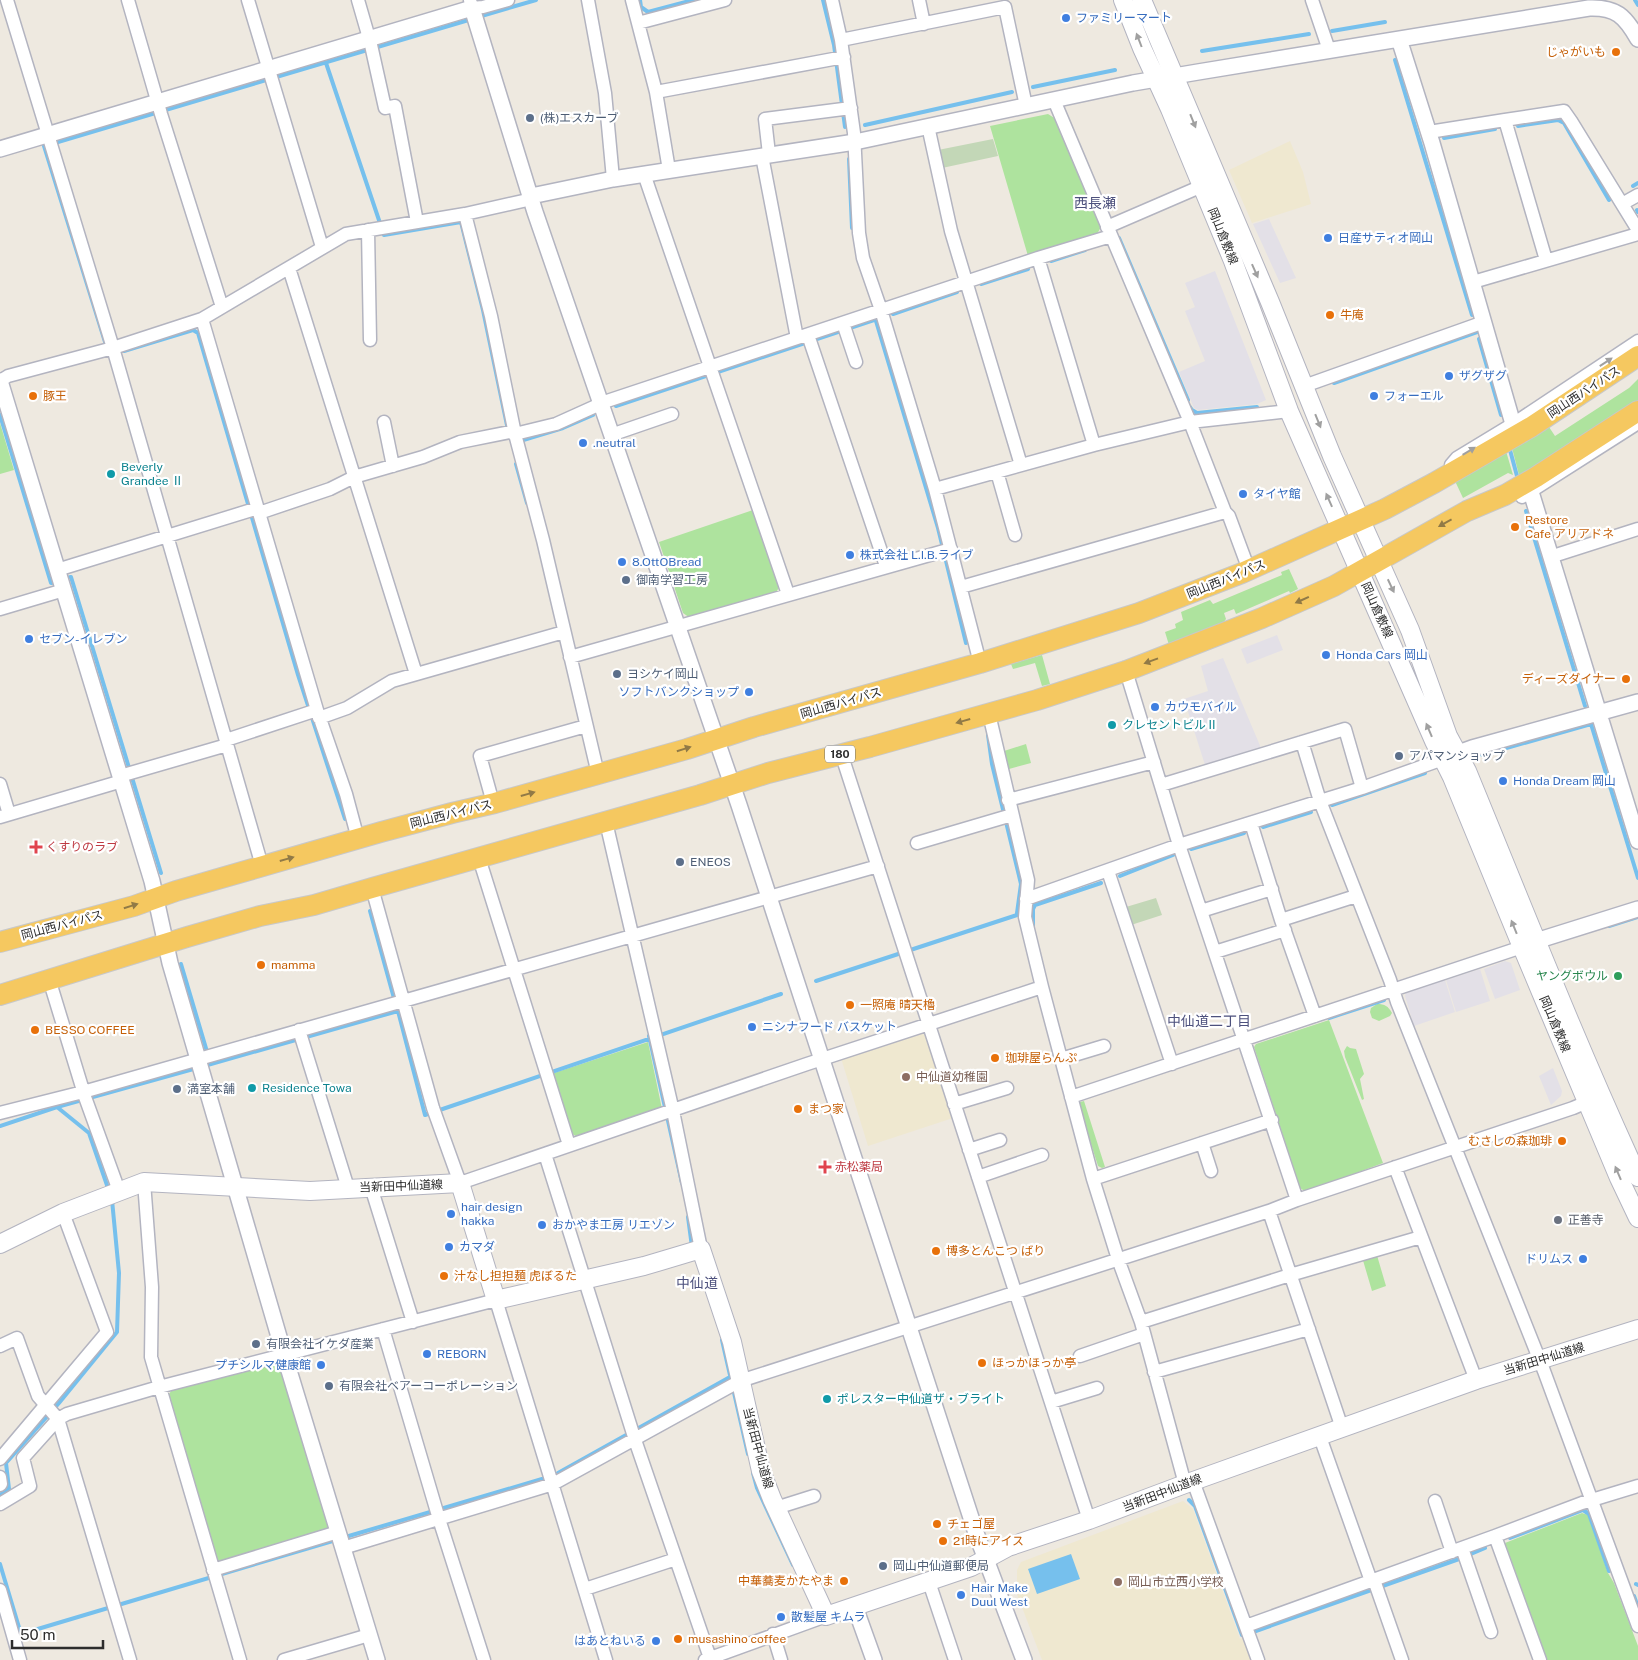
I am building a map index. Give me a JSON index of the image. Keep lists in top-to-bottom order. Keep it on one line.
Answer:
{"streets":{"highway":["岡山西バイパス","180"],"main road":["岡山倉敷線","当新田中仙道線"]},"crossings":[["岡山倉敷線","岡山西バイパス"],["岡山倉敷線","180"]],"districts":["西長瀬","中仙道二丁目","中仙道"],"places":{"other":["ファミリーマート","じゃがいも","(株)エスカーブ","日産サティオ岡山","牛庵","ザグザグ","豚王","フォーエル",".neutral","Beverly Grandee Ⅱ","タイヤ館","Restore Cafe アリアドネ","株式会社 L.I.B.ライブ","8.OttOBread","御南学習工房","セブン-イレブン","Honda Cars 岡山","ヨシケイ岡山","ディーズダイナー","ソフトバンクショップ","カウモバイル","クレセントビルⅡ","アパマンショップ","Honda Dream 岡山","ENEOS","mamma","ヤングボウル","一照庵 晴天櫓","ニシナフード バスケット","BESSO COFFEE","珈琲屋らんぷ","中仙道幼稚園","Residence Towa","満室本舗","まつ家","むさしの森珈琲","hair design hakka","正善寺","おかやま工房 リエゾン","カマダ","博多とんこつ ばり","ドリムス","汁なし担担麺 虎ぼるた","有限会社イケダ産業","REBORN","ほっかほっか亭","プチシルマ健康館","有限会社ベアーコーポレーション","ポレスター中仙道ザ・ブライト","チェゴ屋","21時にアイス","岡山中仙道郵便局","中華蕎麦かたやま","岡山市立西小学校","Hair Make Duul West","散髪屋 キムラ","musashino coffee","はあとねいる"],"health":["くすりのラブ","赤松薬局"]},"scale_bar":"50 m"}
